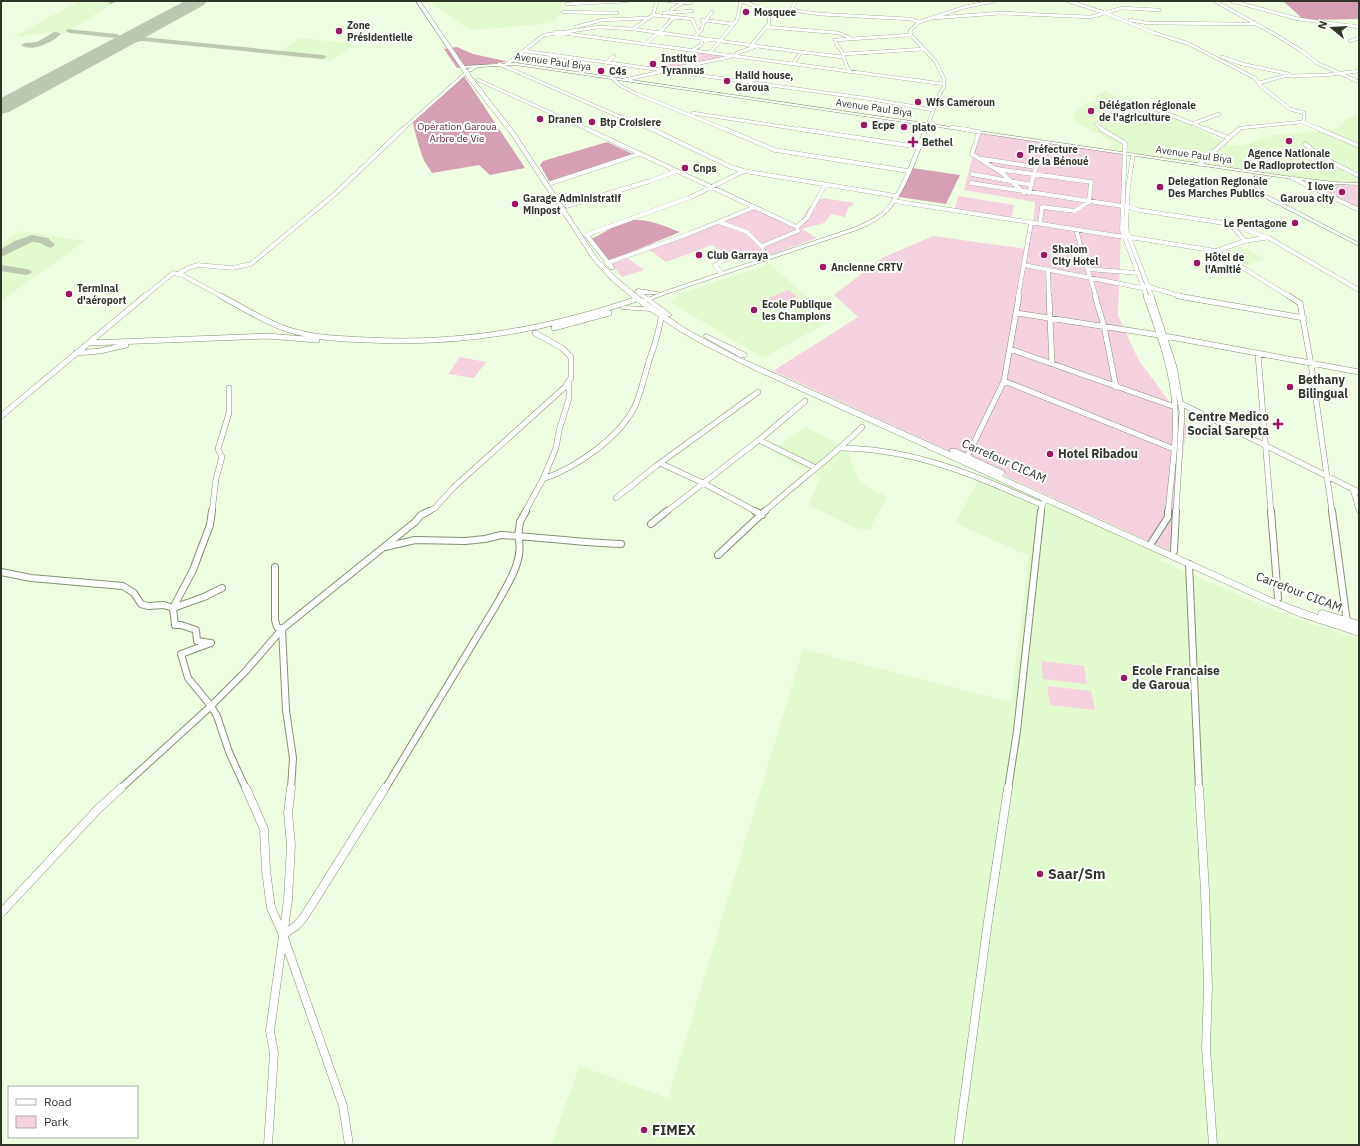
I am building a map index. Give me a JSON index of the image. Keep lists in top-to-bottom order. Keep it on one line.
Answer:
{"streets":{"main road":["Avenue Paul Biya","Carrefour CICAM"]},"parks":["Opération Garoua Arbre de Vie"],"places":{"other":["Mosquee","Zone Présidentielle","Institut Tyrannus","C4s","Halid house, Garoua","Wfs Cameroun","Délégation régionale de l'agriculture","Dranen","Btp Croisiere","Ecpe","plato","Agence Nationale De Radioprotection","Préfecture de la Bénoué","Cnps","Delegation Regionale Des Marches Publics","I love Garoua city","Garage Administratif Minpost","Le Pentagone","Club Garraya","Shalom City Hotel","Hôtel de l'Amitié","Ancienne CRTV","Terminal d'aéroport","Ecole Publique les Champions","Bethany Bilingual","Hotel Ribadou","Ecole Francaise de Garoua","Saar/Sm","FIMEX"],"health":["Bethel","Centre Medico Social Sarepta"]},"legend":["Road","Park"],"north":"left"}
